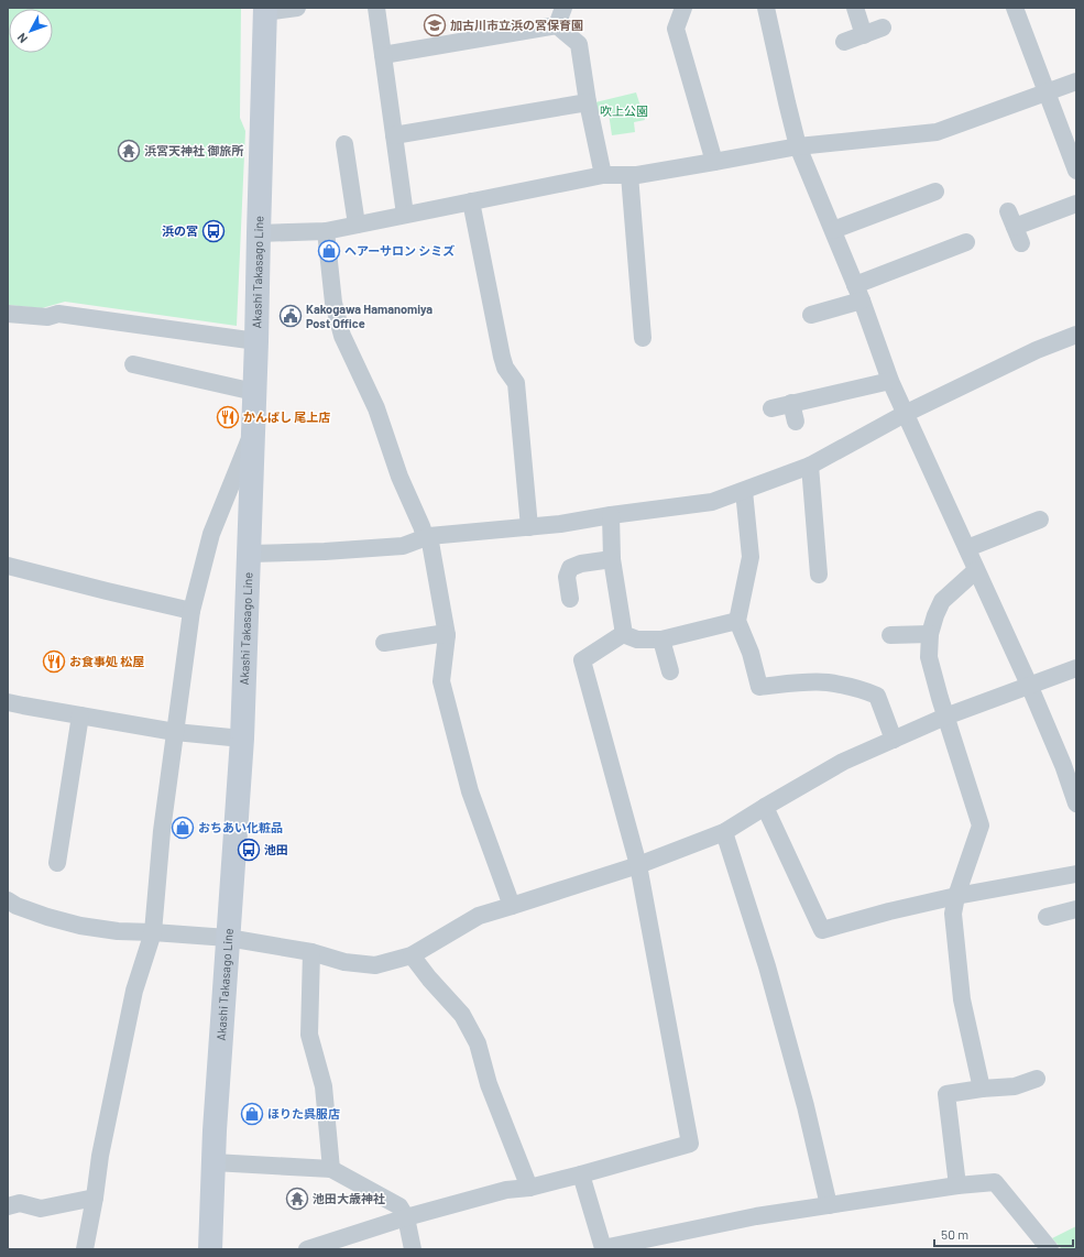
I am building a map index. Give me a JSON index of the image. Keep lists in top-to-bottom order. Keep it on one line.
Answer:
{"streets":{"main road":["Akashi Takasago Line"]},"parks":["吹上公園"],"places":{"school or university":["加古川市立浜の宮保育園"],"temple":["浜宮天神社 御旅所","池田大歳神社"],"bus stop":["浜の宮","池田"],"shop":["ヘアーサロン シミズ","おちあい化粧品","ほりた呉服店"],"public building":["Kakogawa Hamanomiya Post Office"],"restaurant":["かんばし 尾上店","お食事処 松屋"]},"scale_bar":"50 m","north":"bottom left"}
